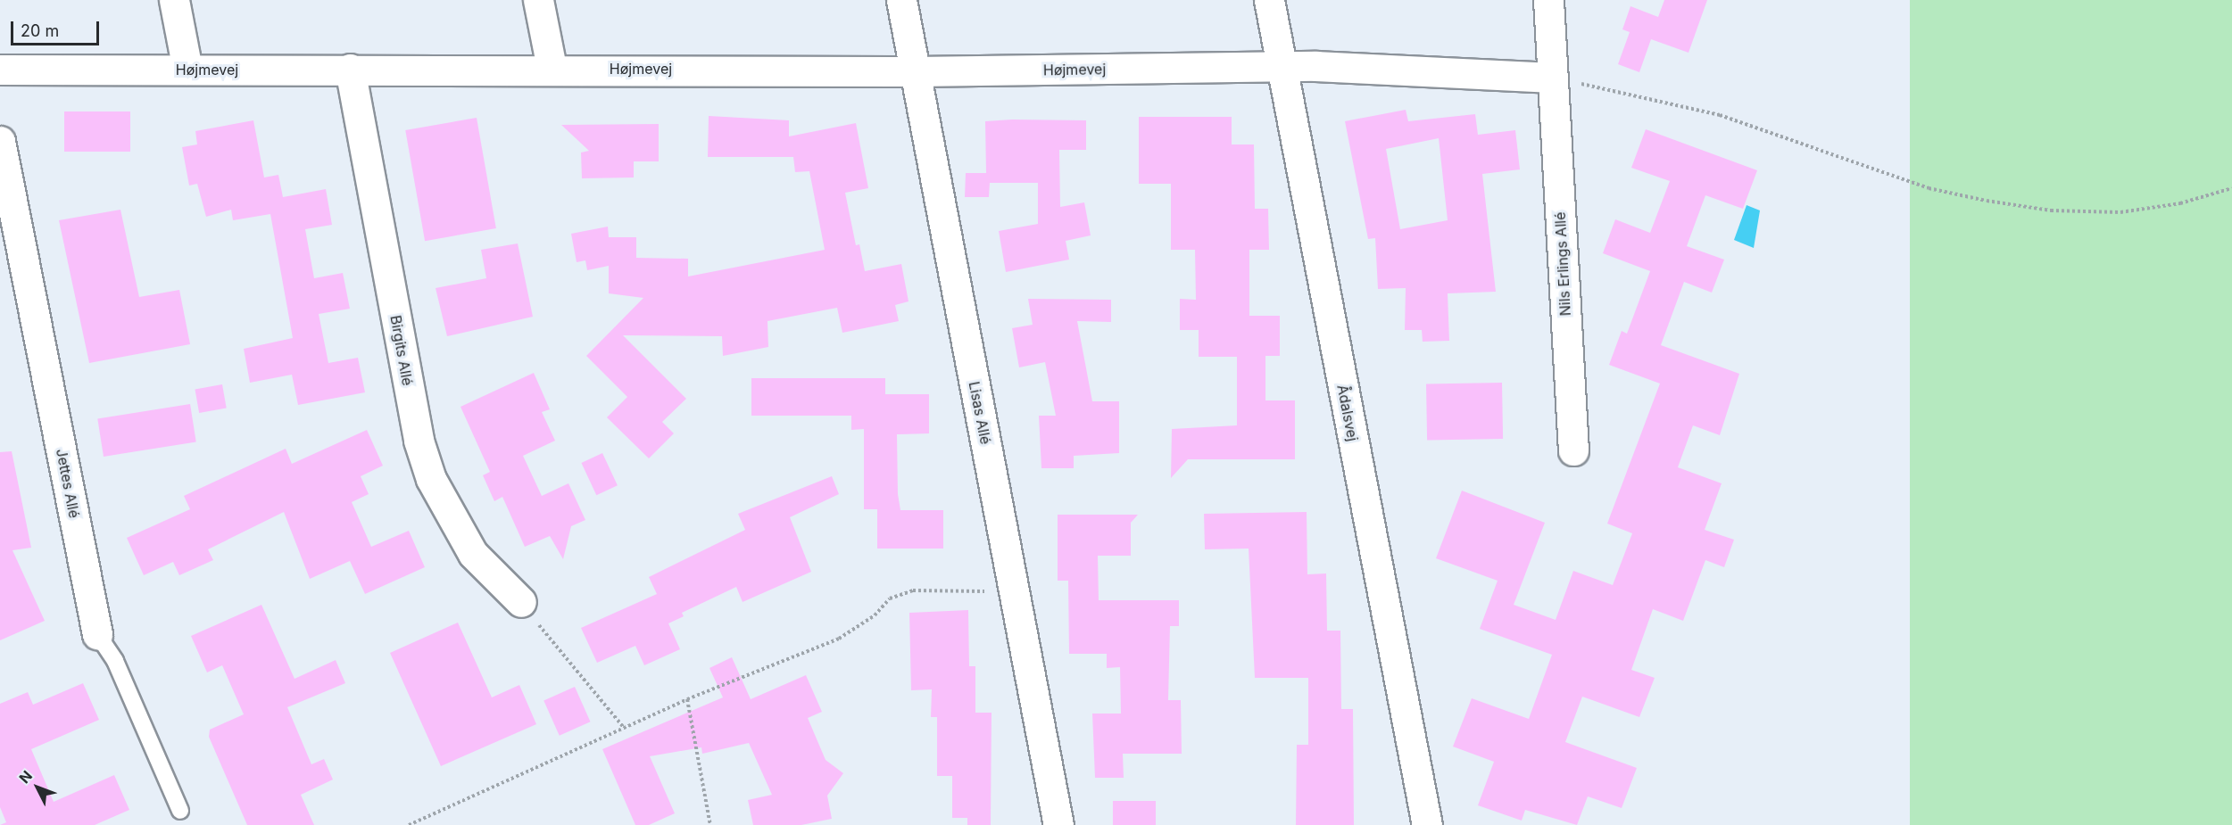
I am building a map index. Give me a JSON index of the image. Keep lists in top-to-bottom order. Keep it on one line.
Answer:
{"streets":{"street":["Højmevej","Nils Erlings Allé","Birgits Allé","Lisas Allé","Ådalsvej","Jettes Allé"]},"crossings":[["Højmevej","Birgits Allé"],["Højmevej","Lisas Allé"],["Højmevej","Ådalsvej"]],"scale_bar":"20 m","north":"top left"}
